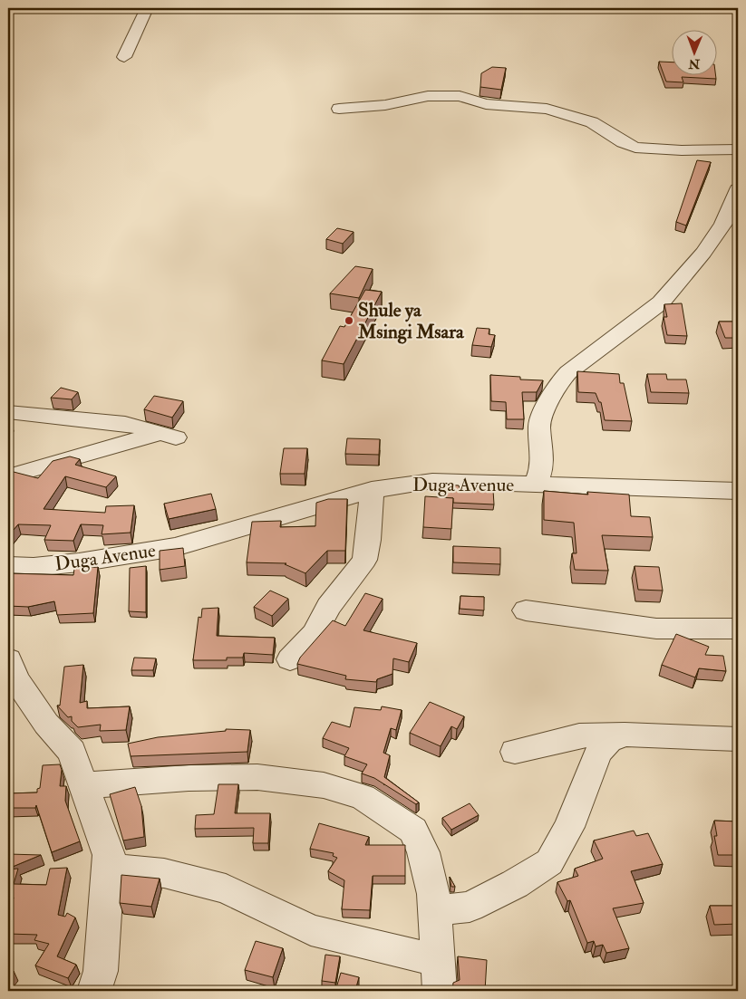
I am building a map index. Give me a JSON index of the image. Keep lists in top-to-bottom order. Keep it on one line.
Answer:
{"streets":{"street":["Duga Avenue"]},"places":["Shule ya Msingi Msara"],"north":"bottom"}
